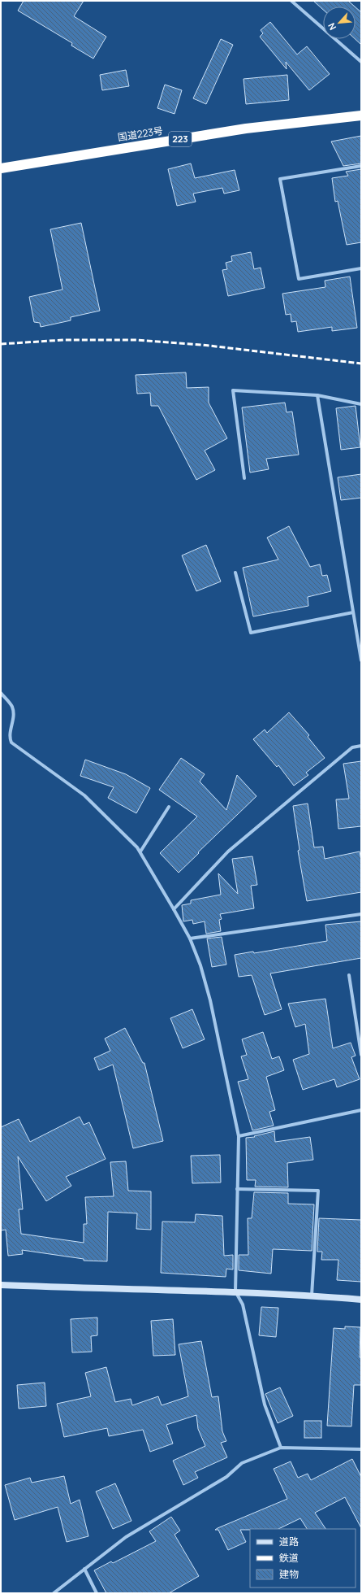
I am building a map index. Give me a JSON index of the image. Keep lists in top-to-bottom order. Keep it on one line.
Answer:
{"streets":{"highway":["国道223号","223"]},"legend":["道路","鉄道","建物"],"north":"bottom left"}
